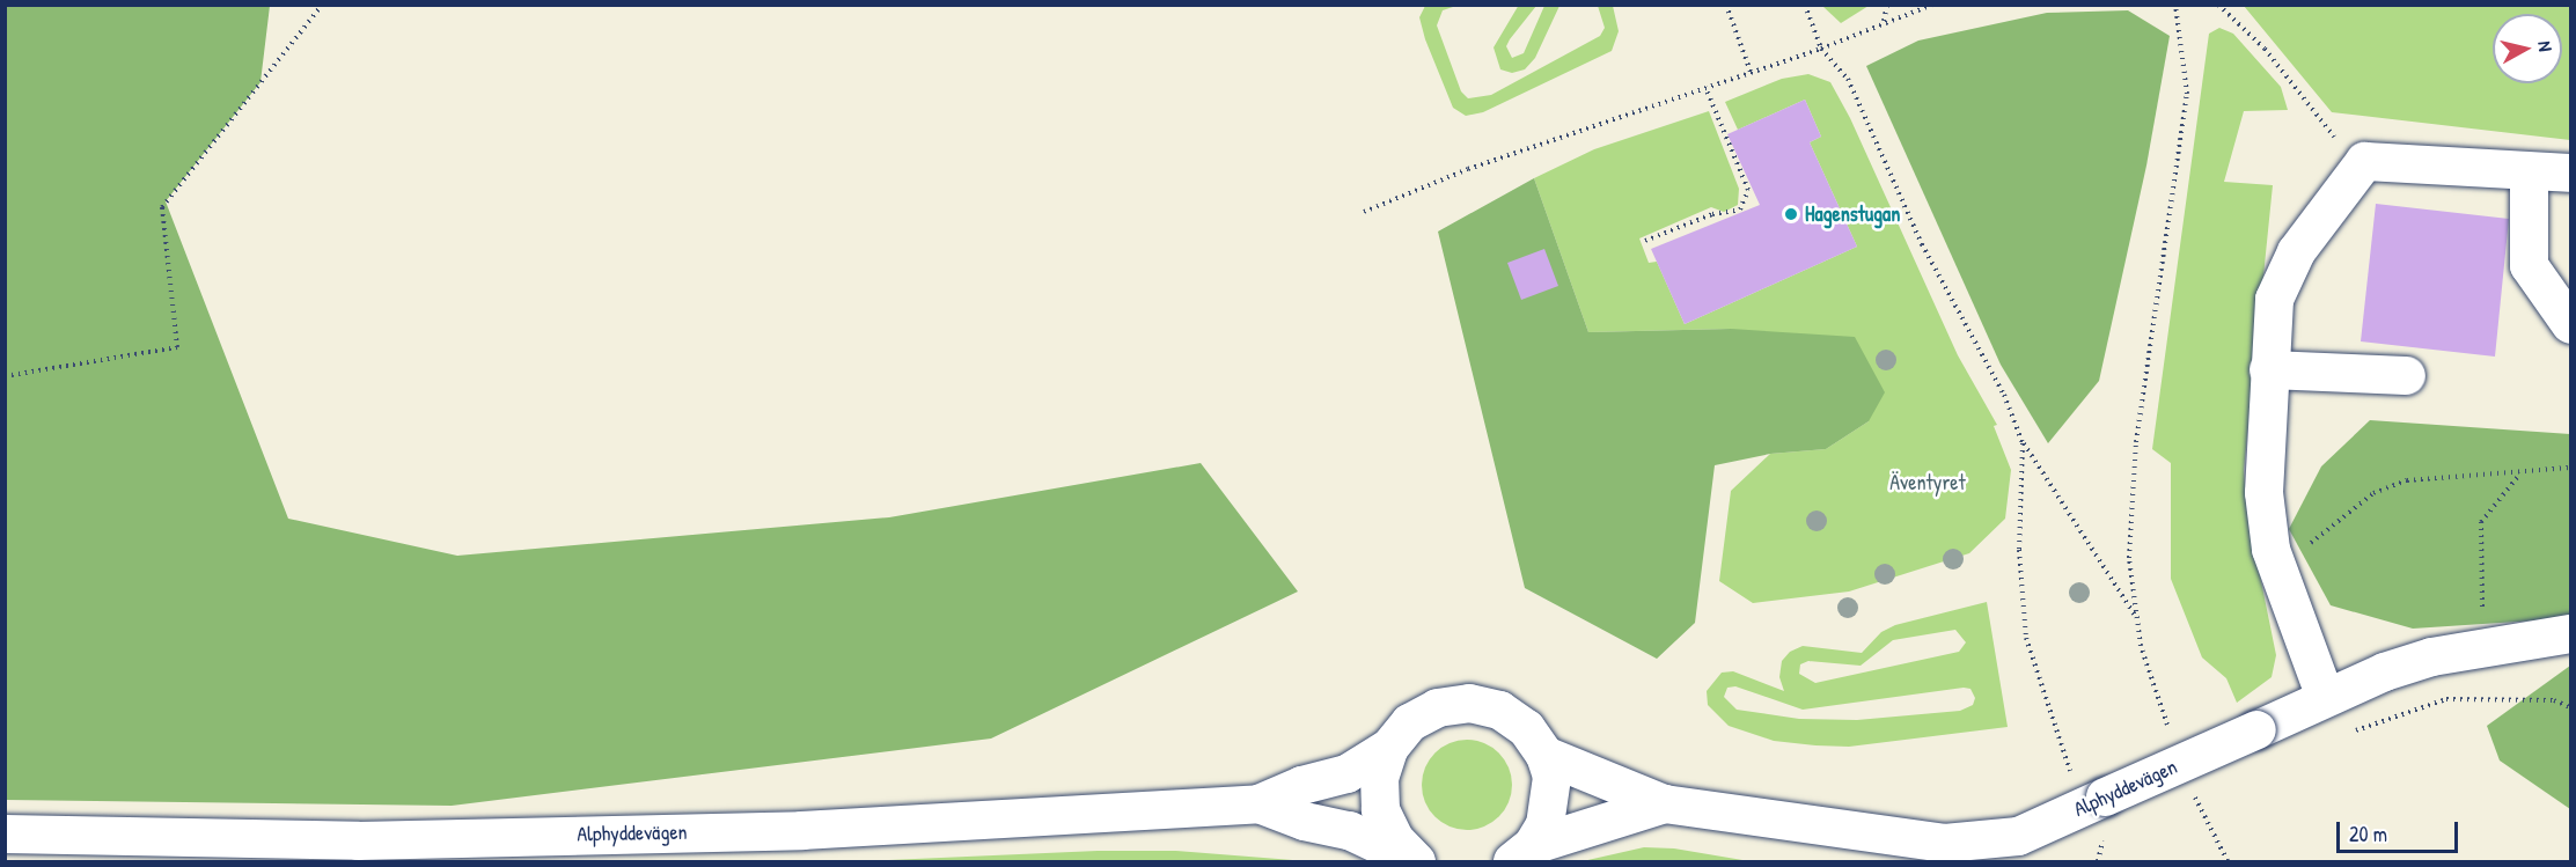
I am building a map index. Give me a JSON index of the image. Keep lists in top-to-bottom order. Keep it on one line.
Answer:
{"streets":{"street":["Alphyddevägen"]},"parks":["Äventyret"],"places":["Hagenstugan"],"scale_bar":"20 m","north":"right"}
